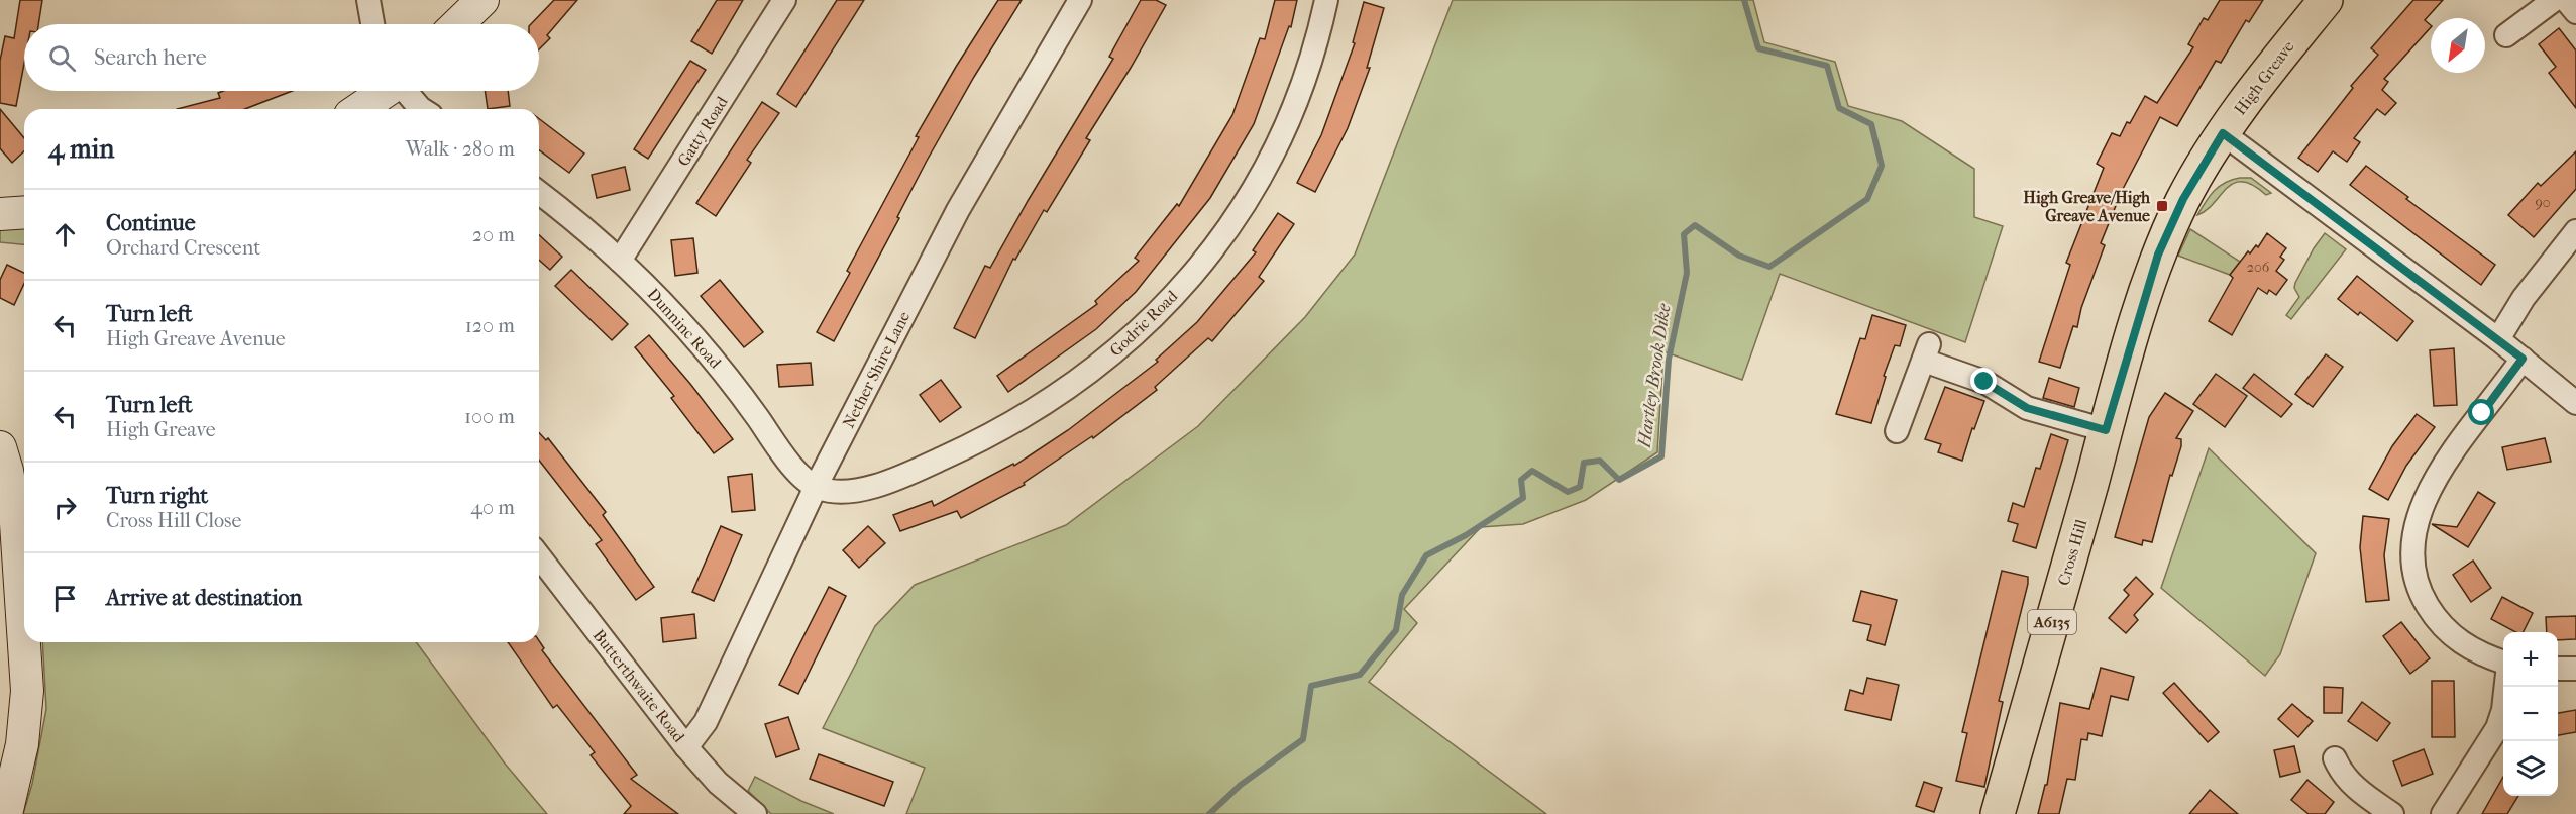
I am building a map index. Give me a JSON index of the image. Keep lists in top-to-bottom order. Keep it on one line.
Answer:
{"streets":{"main road":["High Greave","Cross Hill","A6135"],"street":["Gatty Road","Godric Road","Dunninc Road","Nether Shire Lane","Butterthwaite Road"]},"crossings":[["High Greave","Cross Hill"],["Gatty Road","Dunninc Road"],["Godric Road","Dunninc Road"],["Godric Road","Nether Shire Lane"],["Dunninc Road","Nether Shire Lane"],["Nether Shire Lane","Butterthwaite Road"]],"water":["Hartley Brook Dike"],"places":{"transit":["High Greave/High Greave Avenue"]},"house_numbers":["90","206"],"north":"bottom left","page":{"search":"Search here","heading":["4 min","Walk · 280 m"],"list":[["Continue","Orchard Crescent","20 m"],["Turn left","High Greave Avenue","120 m"],["Turn left","High Greave","100 m"],["Turn right","Cross Hill Close","40 m"],"Arrive at destination"],"map_buttons":["+","−"]}}
